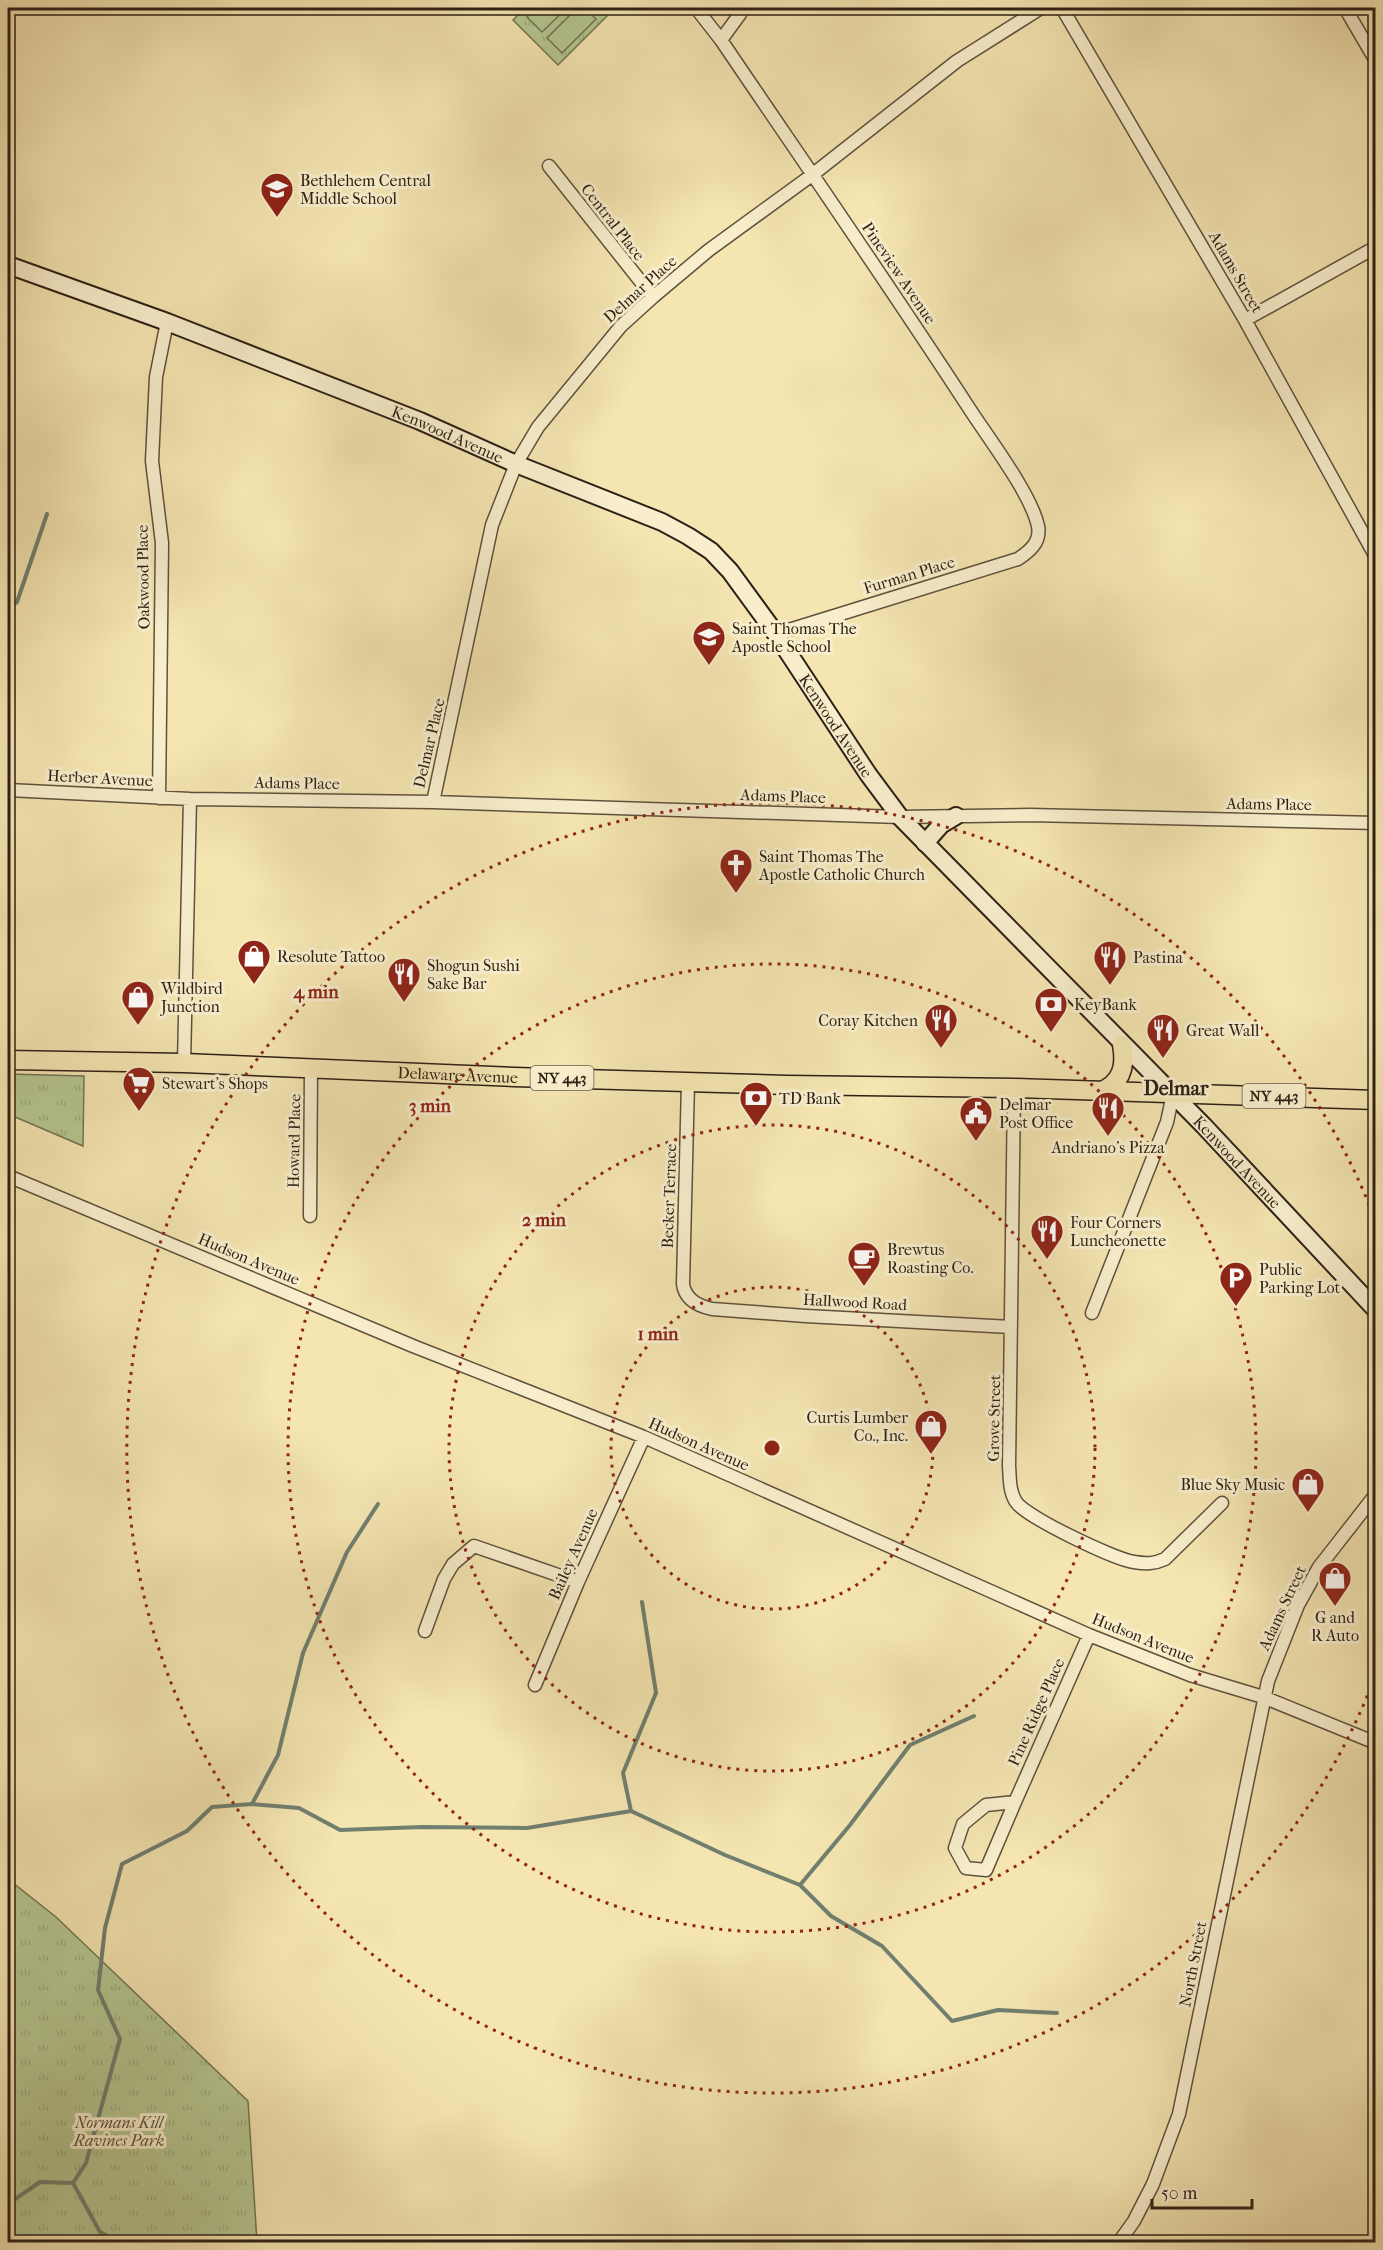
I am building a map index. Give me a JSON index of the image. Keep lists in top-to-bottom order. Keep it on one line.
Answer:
{"streets":{"main road":["Delaware Avenue","NY 443"],"street":["Central Place","Adams Street","Pineview Avenue","Delmar Place","Kenwood Avenue","Furman Place","Oakwood Place","Herber Avenue","Adams Place","Howard Place","Becker Terrace","Hudson Avenue","Hallwood Road","Grove Street","Bailey Avenue","Pine Ridge Place","North Street"]},"crossings":[["Central Place","Delmar Place"],["Adams Street","North Street"],["Pineview Avenue","Delmar Place"],["Pineview Avenue","Furman Place"],["Delmar Place","Kenwood Avenue"],["Delmar Place","Adams Place"],["Kenwood Avenue","Furman Place"],["Kenwood Avenue","Oakwood Place"],["Kenwood Avenue","Adams Place"],["Kenwood Avenue","Delaware Avenue"],["Oakwood Place","Herber Avenue"],["Herber Avenue","Adams Place"],["Delaware Avenue","Howard Place"],["Delaware Avenue","Becker Terrace"],["Delaware Avenue","Grove Street"],["Becker Terrace","Hallwood Road"],["Hudson Avenue","Bailey Avenue"],["Hudson Avenue","Pine Ridge Place"],["Hudson Avenue","North Street"],["Hallwood Road","Grove Street"]],"districts":["Delmar"],"parks":["Normans Kill Ravines Park"],"places":{"school or university":["Bethlehem Central Middle School","Saint Thomas The Apostle School"],"church":["Saint Thomas The Apostle Catholic Church"],"shop":["Resolute Tattoo","Wildbird Junction","Curtis Lumber Co., Inc.","Blue Sky Music","G and R Auto"],"restaurant":["Pastina","Shogun Sushi Sake Bar","Coray Kitchen","Great Wall","Andriano's Pizza","Four Corners Luncheonette"],"bank":["KeyBank","TD Bank"],"supermarket":["Stewart's Shops"],"public building":["Delmar Post Office"],"cafe":["Brewtus Roasting Co."],"parking":["Public Parking Lot"]},"scale_bar":"50 m","rings":["4 min","3 min","2 min","1 min"]}
